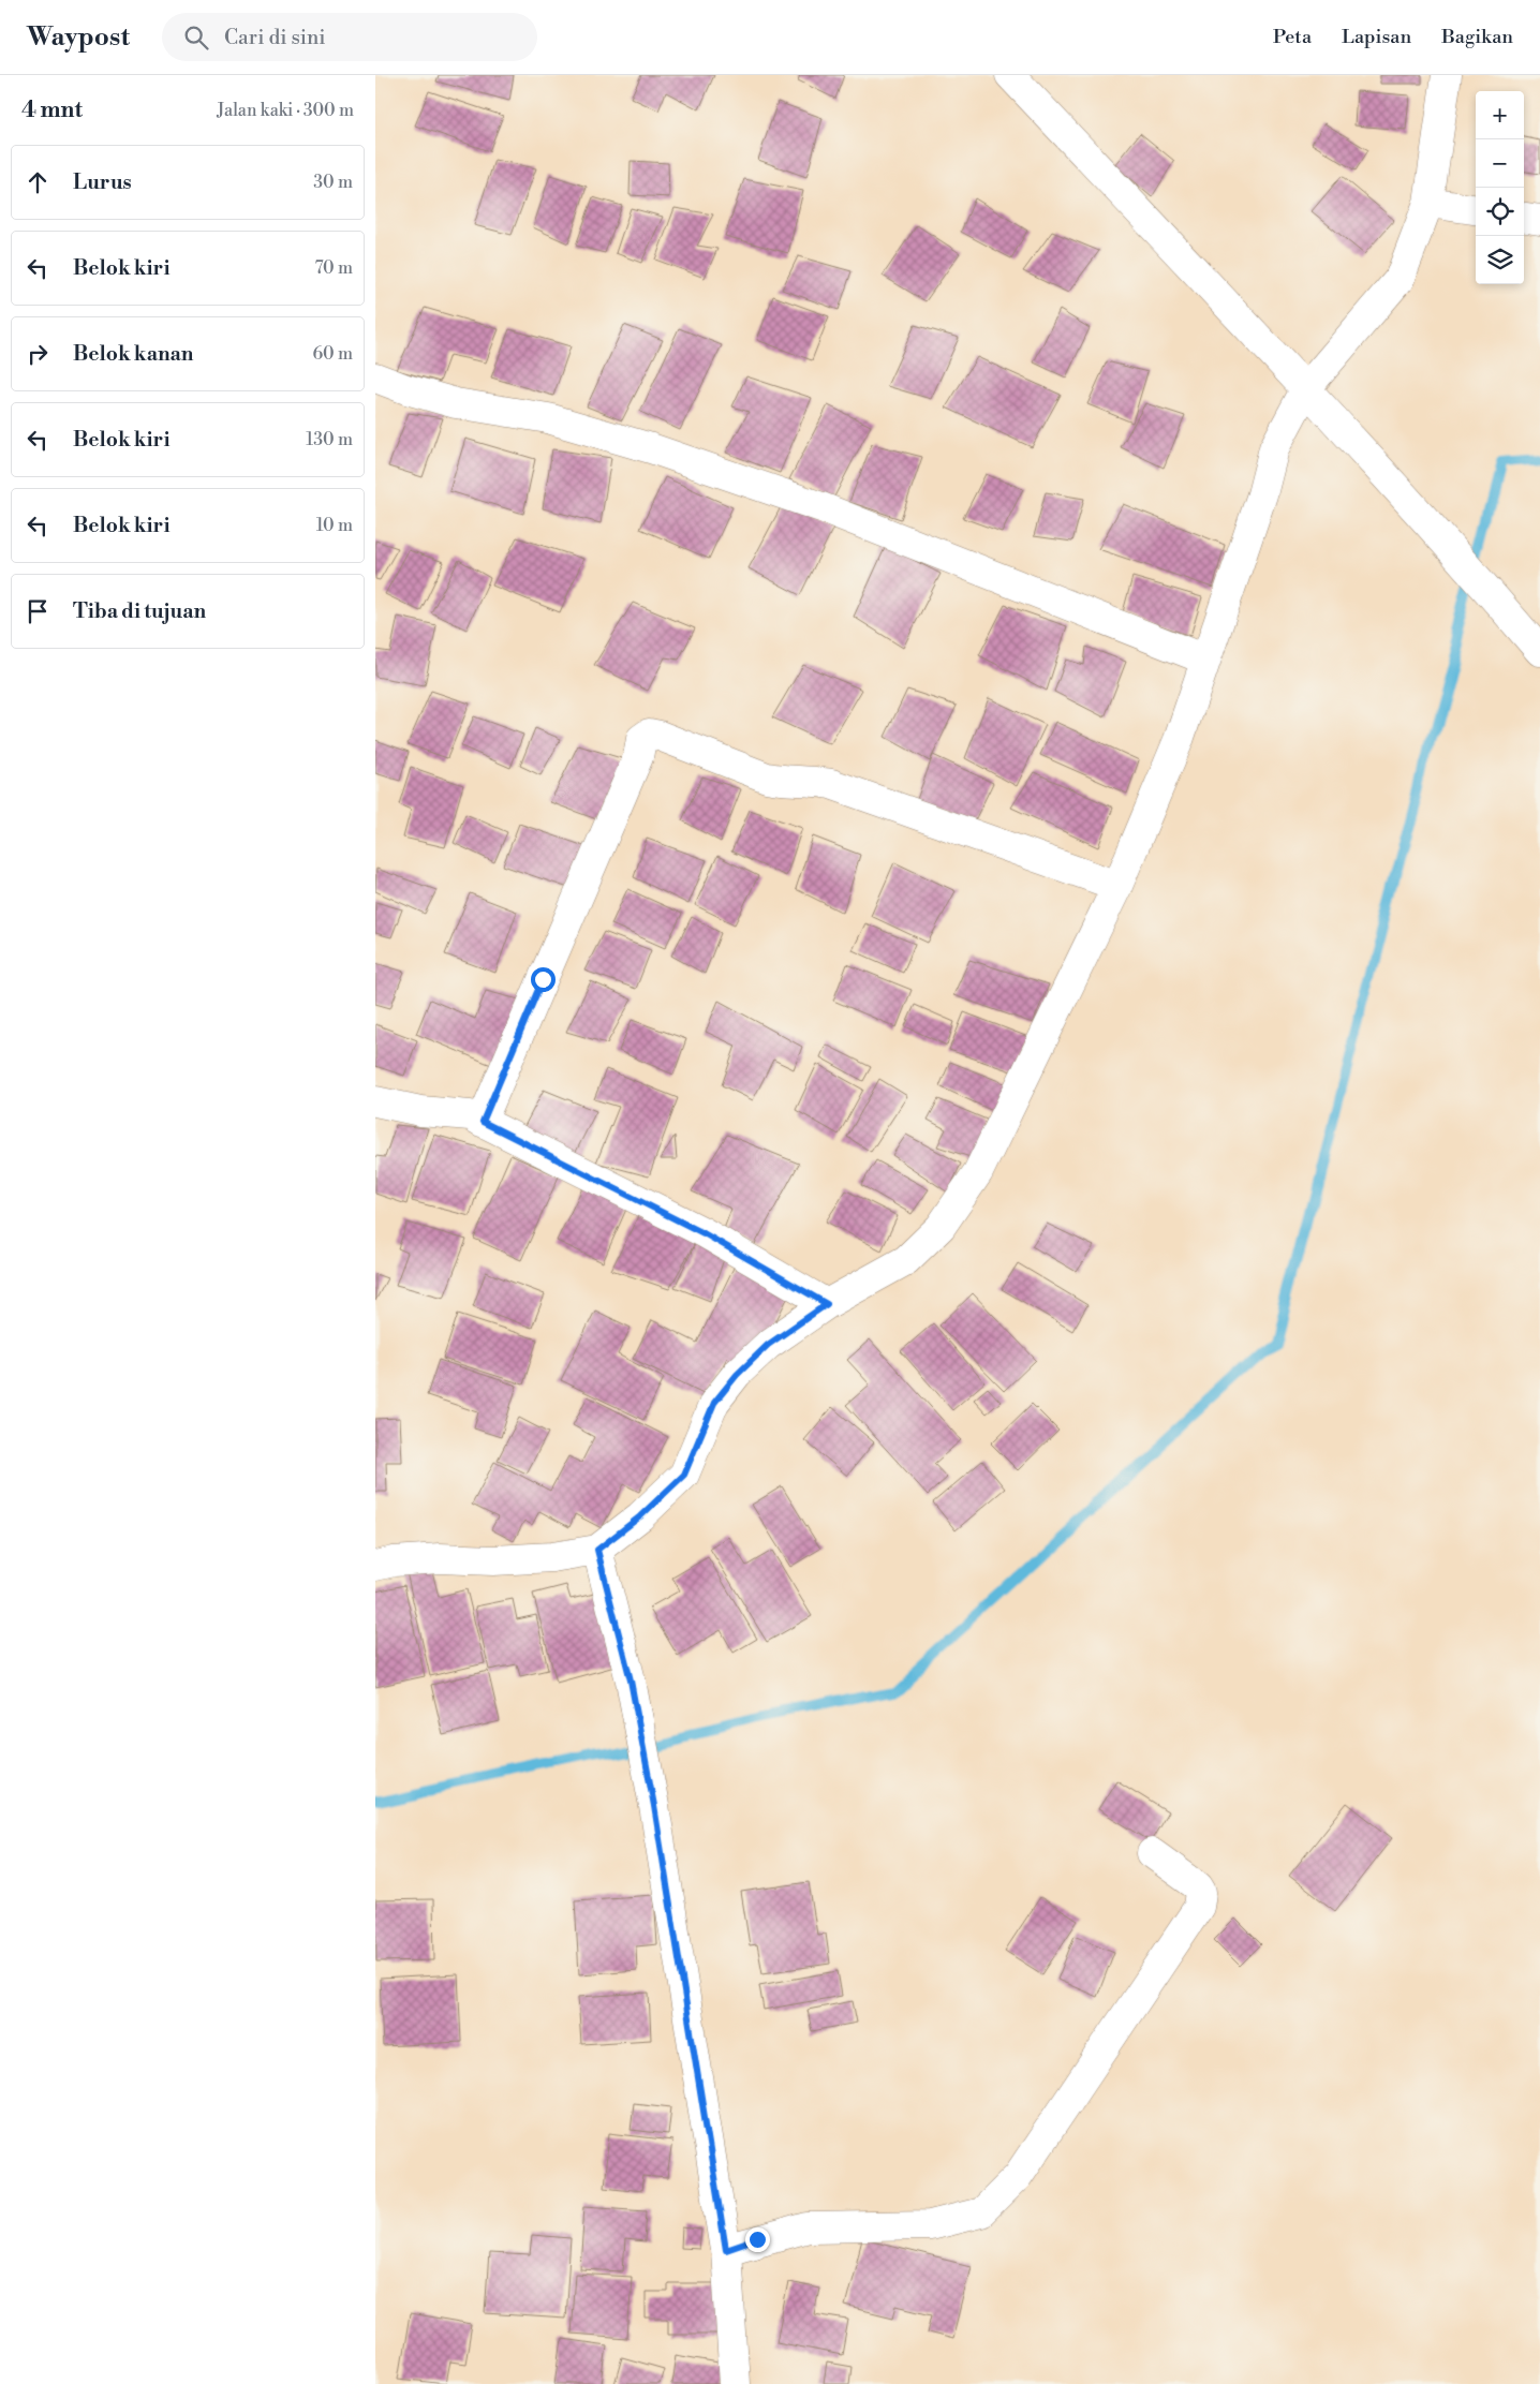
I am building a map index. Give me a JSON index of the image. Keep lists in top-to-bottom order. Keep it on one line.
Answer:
{"page":{"header":"Waypost","search":"Cari di sini","nav":["Peta","Lapisan","Bagikan"],"heading":["4 mnt","Jalan kaki · 300 m"],"map_buttons":["+","−"],"list":[["Lurus","30 m"],["Belok kiri","70 m"],["Belok kanan","60 m"],["Belok kiri","130 m"],["Belok kiri","10 m"],"Tiba di tujuan"]}}
